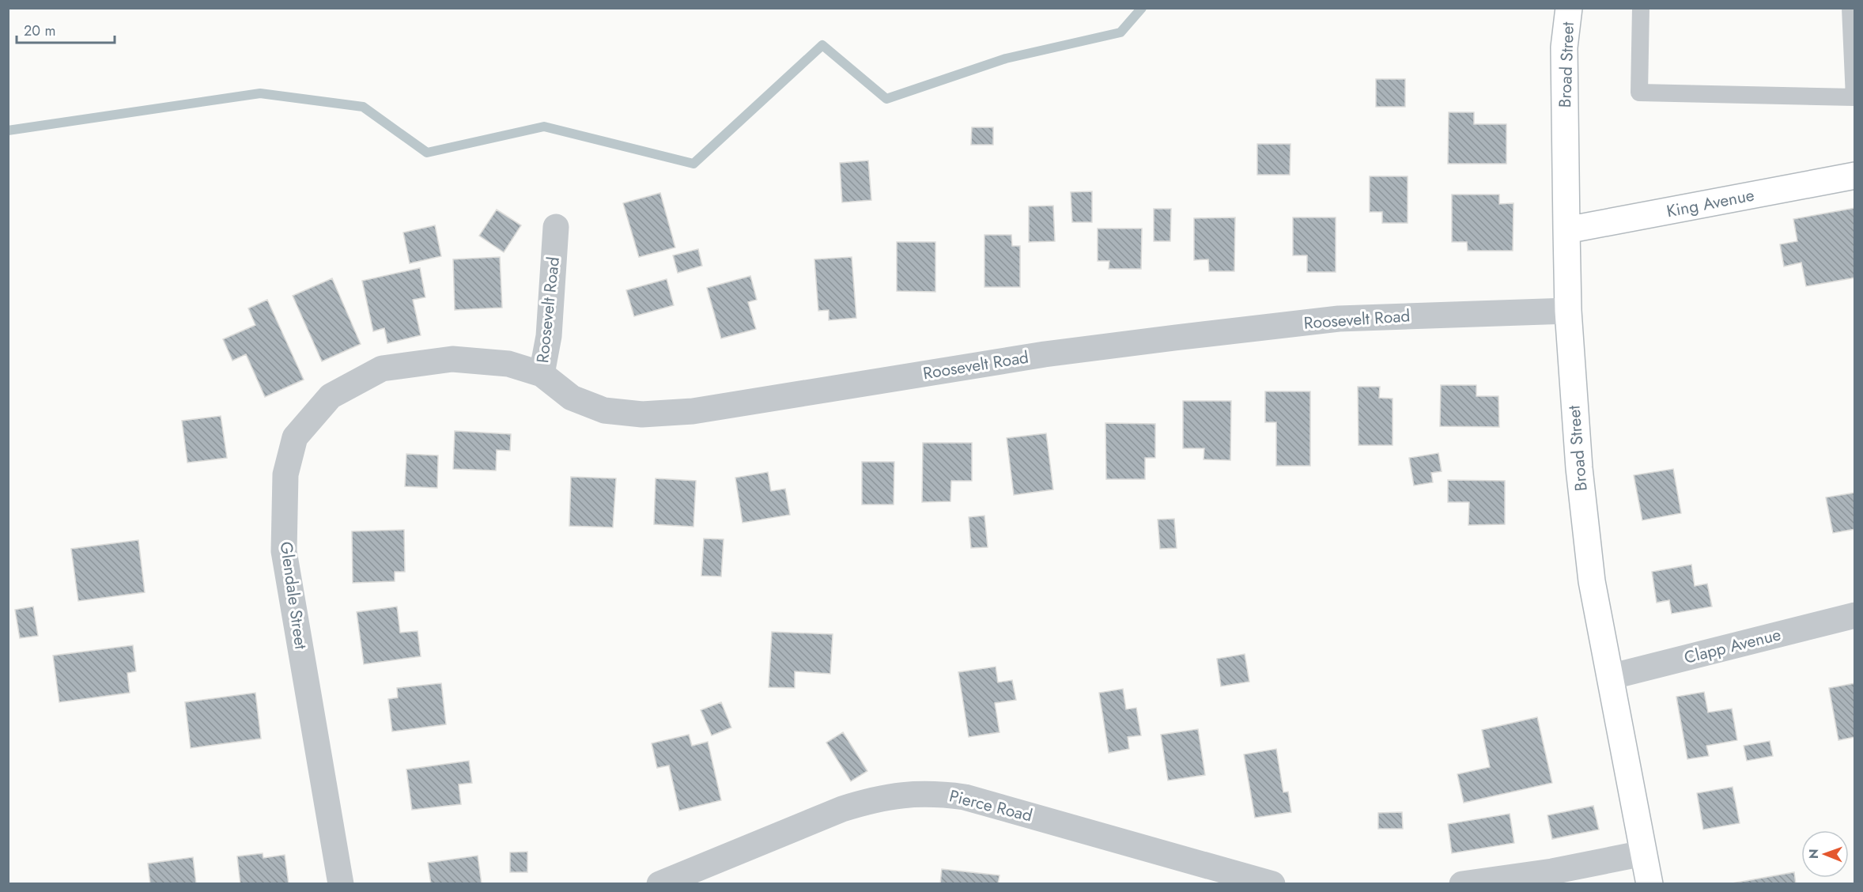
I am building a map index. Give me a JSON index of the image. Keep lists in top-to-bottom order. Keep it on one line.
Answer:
{"streets":{"main road":["Broad Street","King Avenue"],"street":["Roosevelt Road","Glendale Street","Clapp Avenue","Pierce Road"]},"crossings":[["Broad Street","King Avenue"],["Broad Street","Roosevelt Road"],["Broad Street","Clapp Avenue"],["Roosevelt Road","Glendale Street"]],"scale_bar":"20 m","north":"left"}
